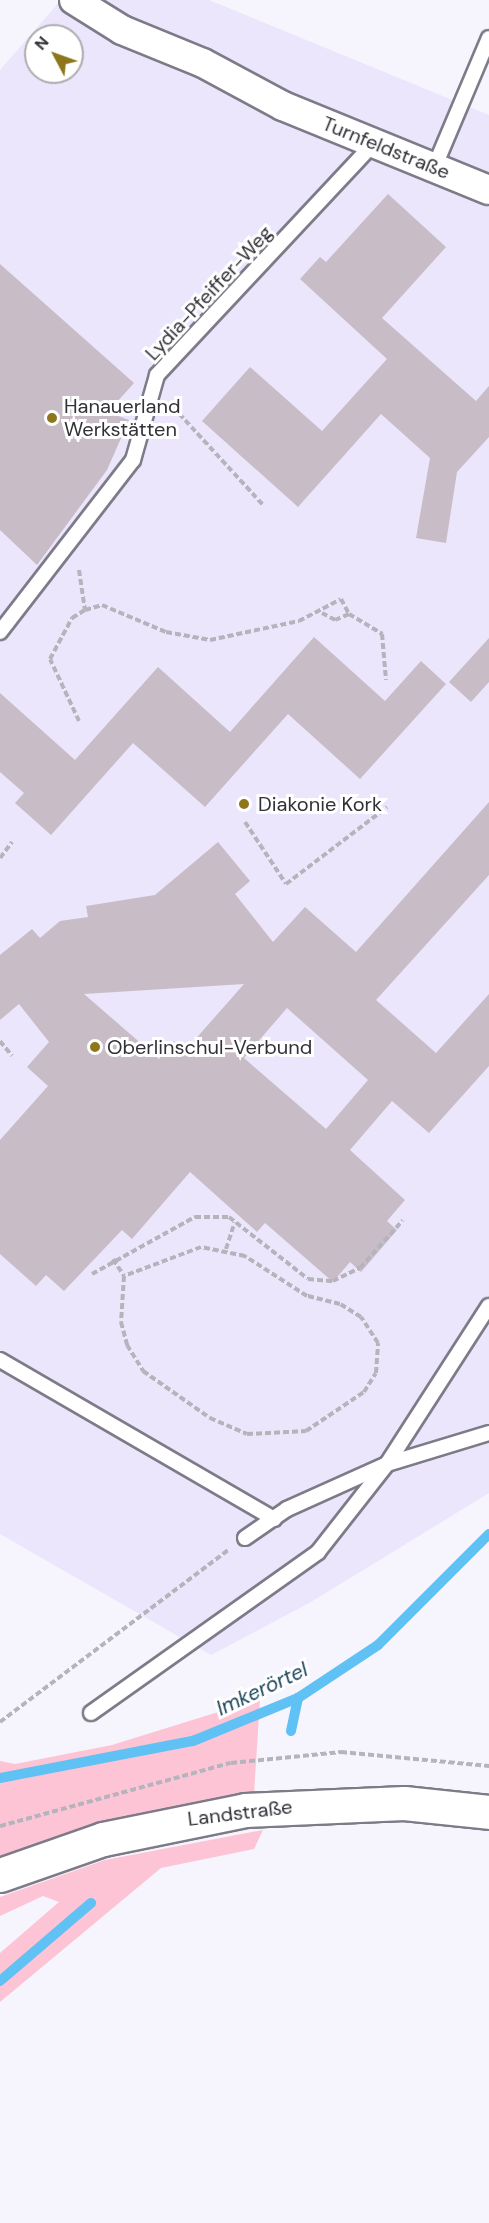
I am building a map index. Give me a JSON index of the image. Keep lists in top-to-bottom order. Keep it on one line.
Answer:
{"streets":{"main road":["Landstraße"],"street":["Turnfeldstraße"],"lane":["Lydia-Pfeiffer-Weg"]},"crossings":[["Turnfeldstraße","Lydia-Pfeiffer-Weg"]],"water":["Imkerörtel"],"places":["Hanauerland Werkstätten","Diakonie Kork","Oberlinschul-Verbund"],"north":"top left"}
